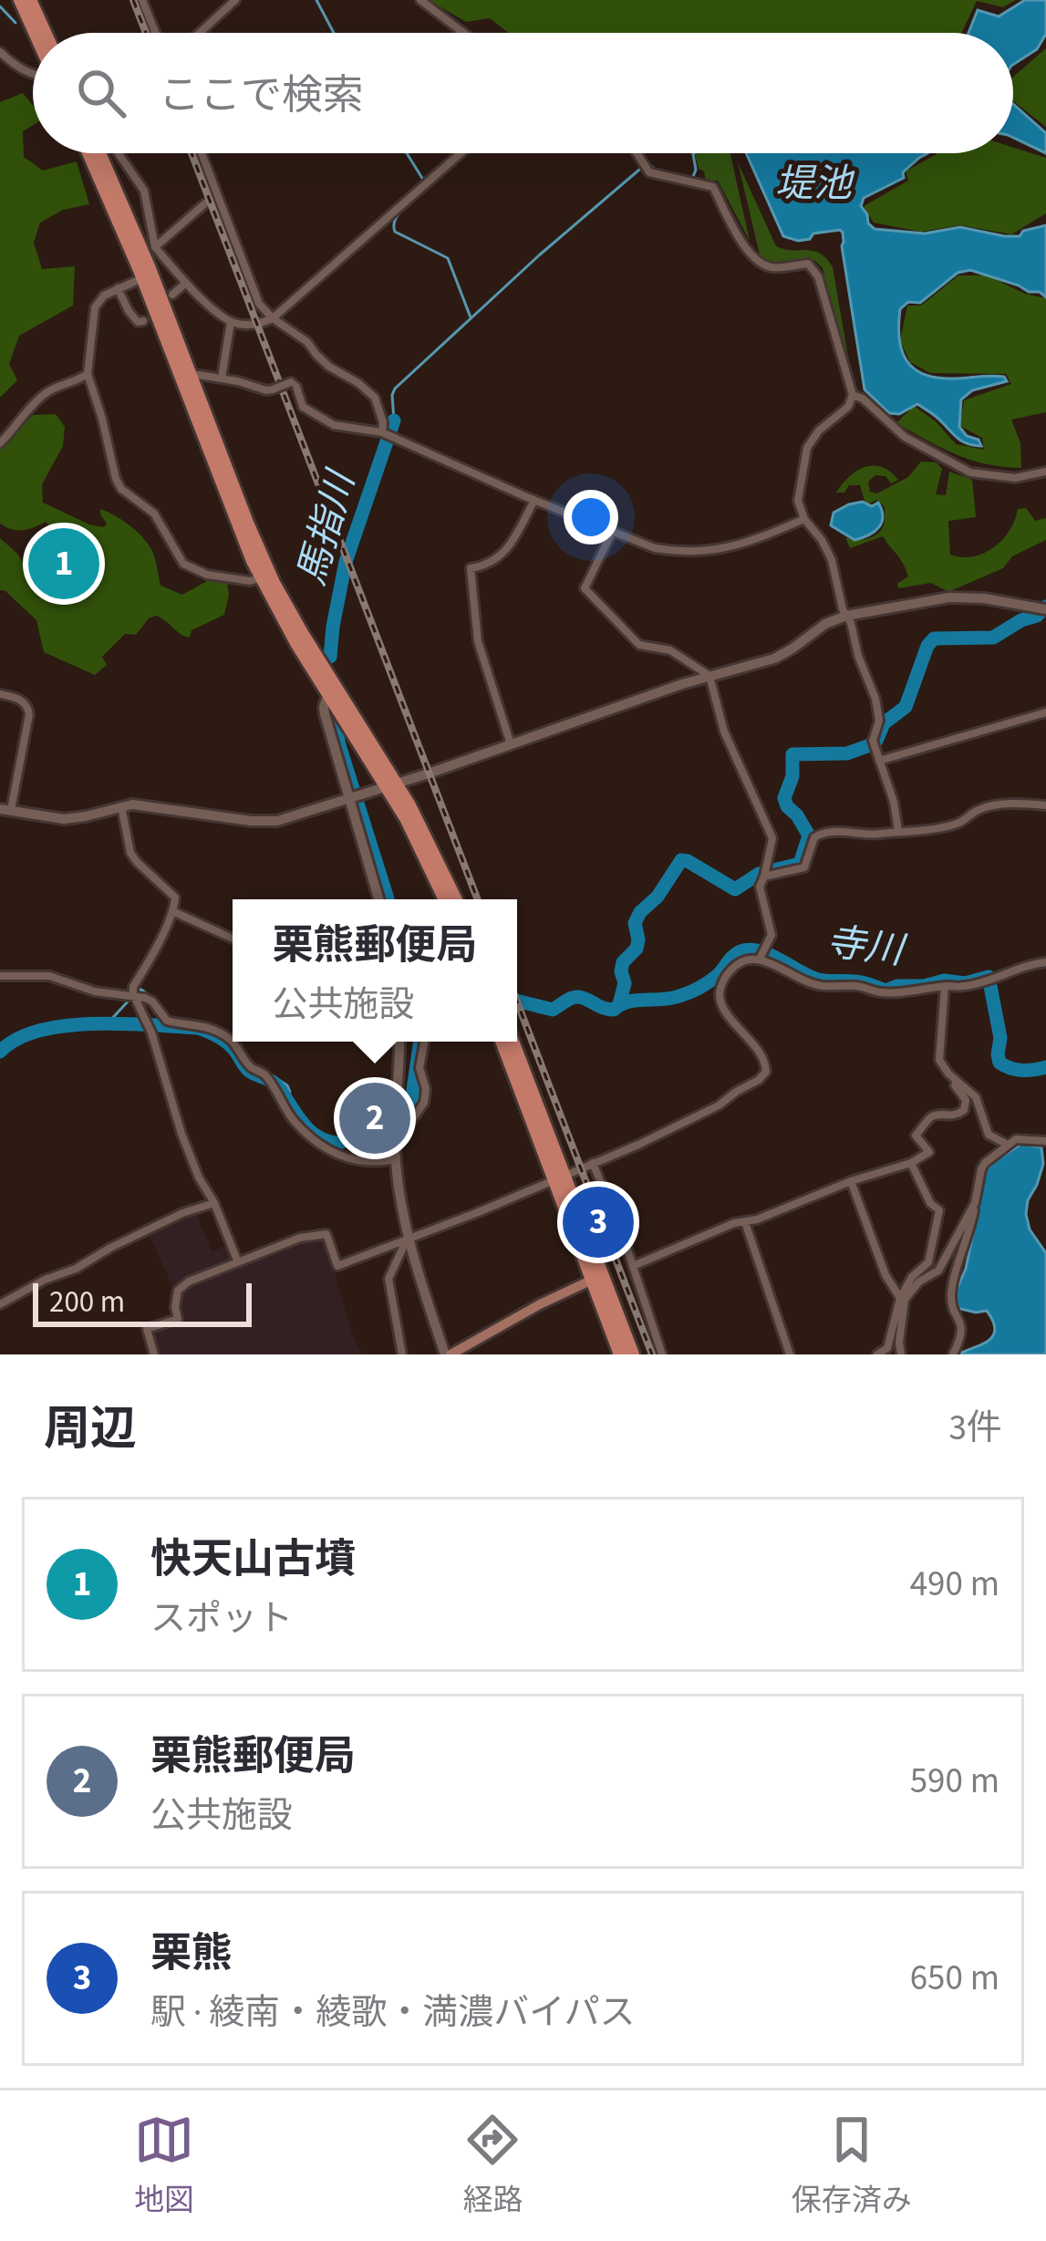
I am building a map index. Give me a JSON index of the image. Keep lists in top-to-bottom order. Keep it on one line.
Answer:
{"water":["堤池","馬指川","寺川"],"scale_bar":"200 m","page":{"search":"ここで検索","pins":["1","2","3"],"popup":["栗熊郵便局","公共施設"],"scale":"200 m","heading":["周辺","3件"],"list":[{"mark":"1","name":"快天山古墳","note":"スポット","value":"490 m"},{"mark":"2","name":"栗熊郵便局","note":"公共施設","value":"590 m"},{"mark":"3","name":"栗熊","note":"駅 · 綾南・綾歌・満濃バイパス","value":"650 m"}],"nav":["地図","経路","保存済み"]}}
